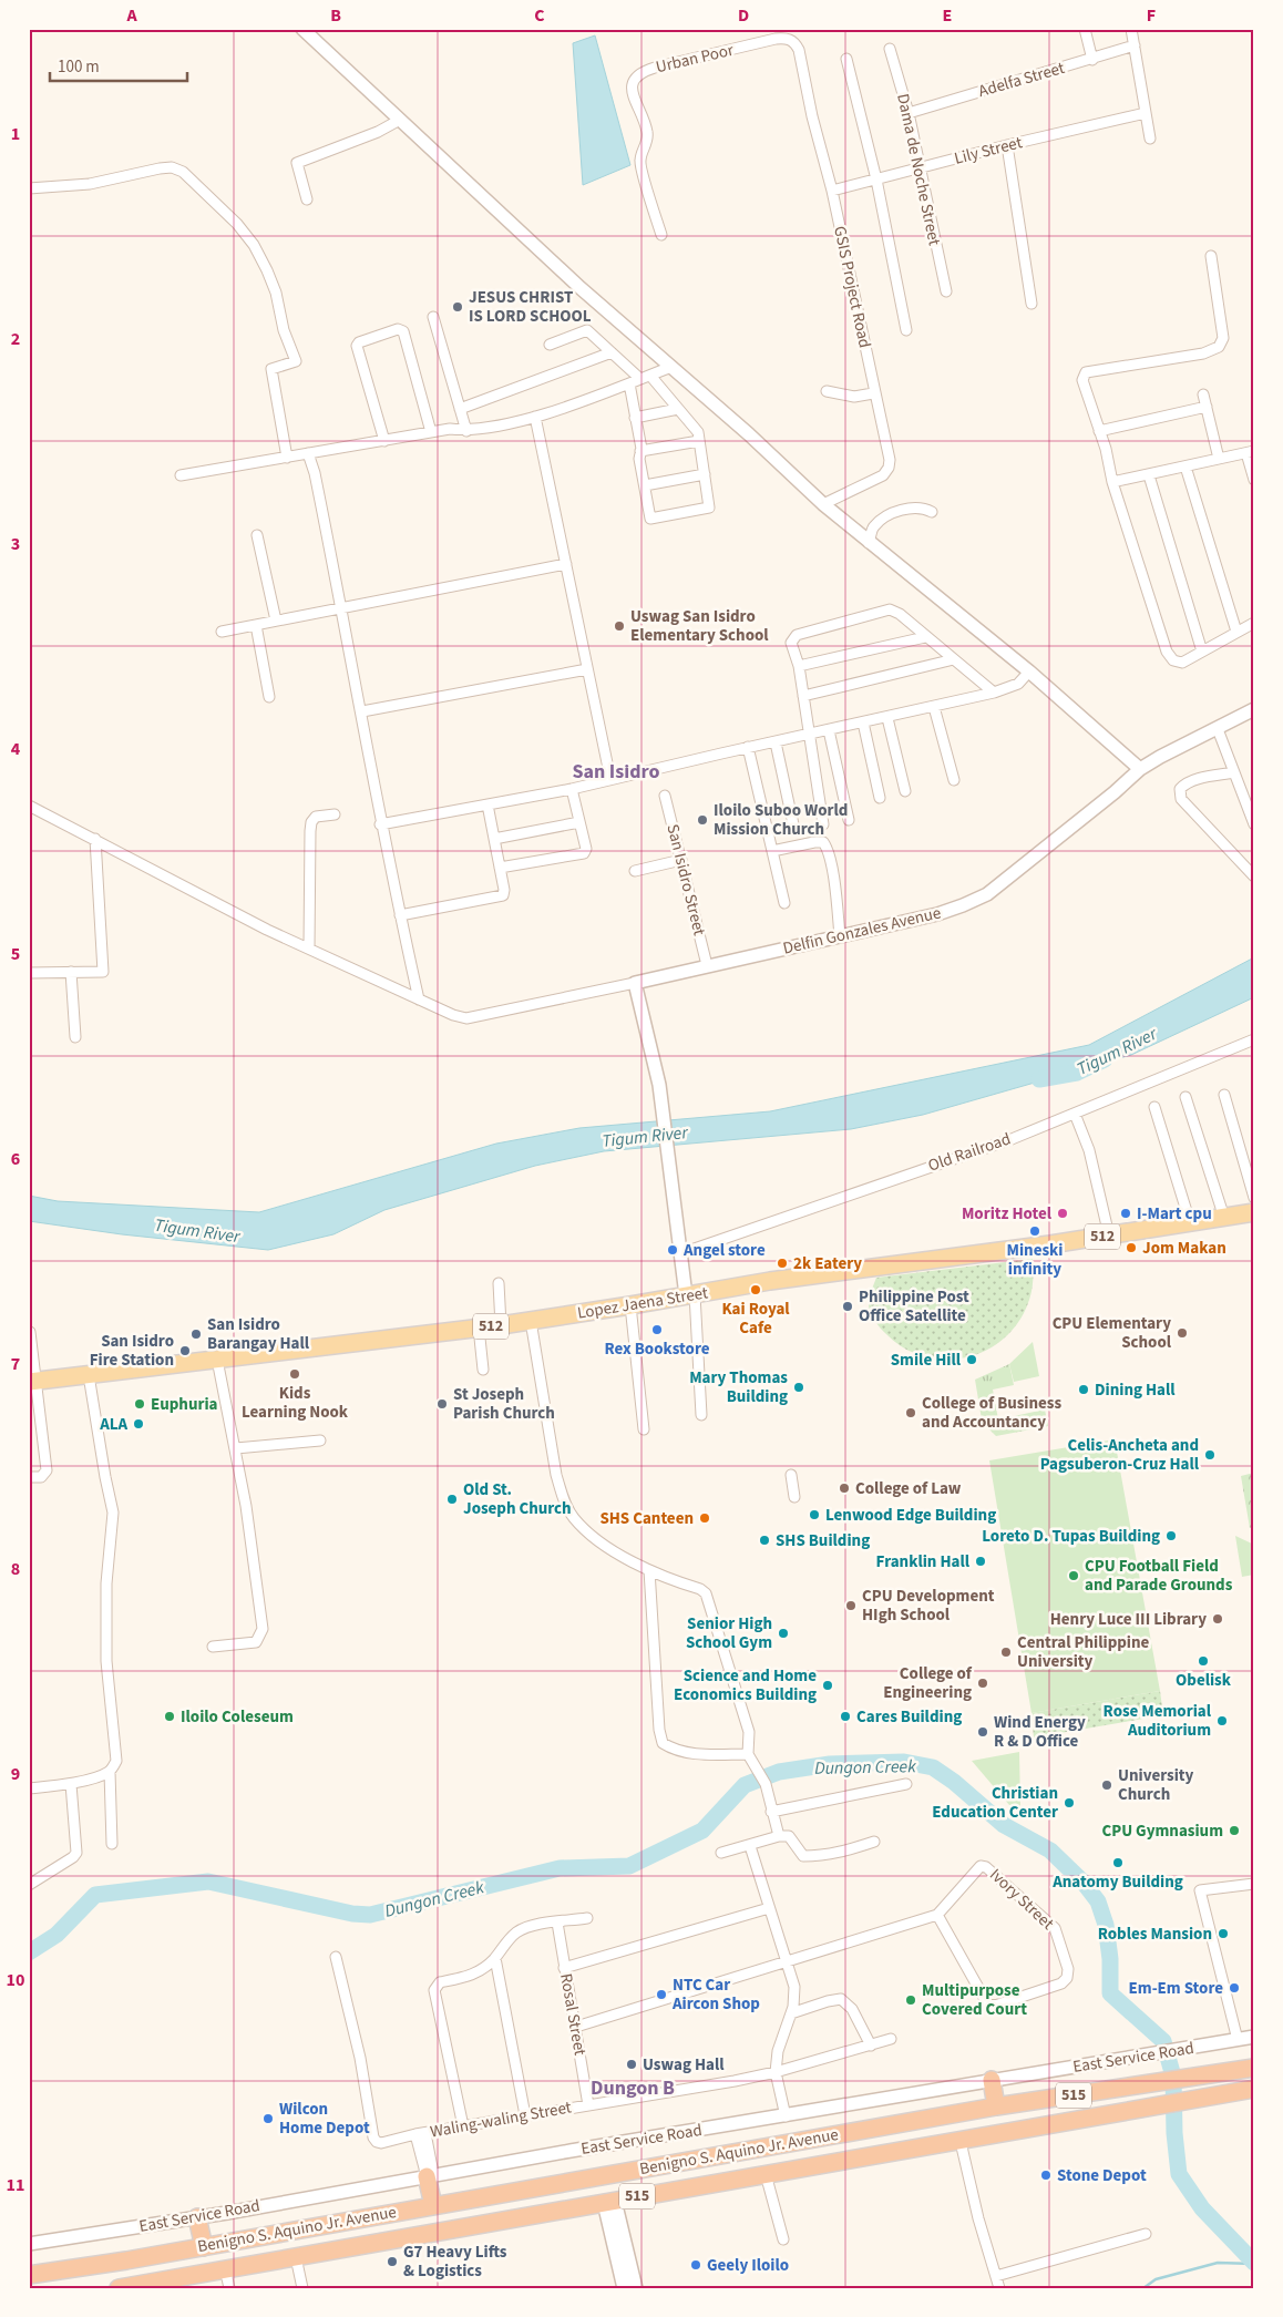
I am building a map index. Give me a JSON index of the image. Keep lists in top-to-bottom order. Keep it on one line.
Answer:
{"streets":{"highway":["515","Benigno S. Aquino Jr. Avenue"],"main road":["512","Lopez Jaena Street"],"street":["Urban Poor","Adelfa Street","Lily Street","Dama de Noche Street","GSIS Project Road","San Isidro Street","Delfin Gonzales Avenue","Old Railroad","Ivory Street","Rosal Street","East Service Road","Waling-waling Street"]},"crossings":[["Urban Poor","GSIS Project Road"],["Adelfa Street","Dama de Noche Street"],["Lily Street","Dama de Noche Street"],["Lily Street","GSIS Project Road"],["San Isidro Street","Delfin Gonzales Avenue"],["Rosal Street","Waling-waling Street"]],"districts":["San Isidro","Dungon B"],"water":["Tigum River","Dungon Creek"],"places":["JESUS CHRIST IS LORD SCHOOL","Uswag San Isidro Elementary School","Iloilo Suboo World Mission Church","Moritz Hotel","I-Mart cpu","Mineski infinity","Jom Makan","Angel store","2k Eatery","Kai Royal Cafe","Philippine Post Office Satellite","Rex Bookstore","CPU Elementary School","San Isidro Barangay Hall","San Isidro Fire Station","Smile Hill","Kids Learning Nook","Mary Thomas Building","Dining Hall","Euphuria","St Joseph Parish Church","College of Business and Accountancy","ALA","Celis-Ancheta and Pagsuberon-Cruz Hall","College of Law","Old St. Joseph Church","Lenwood Edge Building","SHS Canteen","Loreto D. Tupas Building","SHS Building","Franklin Hall","CPU Football Field and Parade Grounds","CPU Development HIgh School","Henry Luce III Library","Senior High School Gym","Central Philippine University","Obelisk","College of Engineering","Science and Home Economics Building","Iloilo Coleseum","Cares Building","Rose Memorial Auditorium","Wind Energy R & D Office","University Church","Christian Education Center","CPU Gymnasium","Anatomy Building","Robles Mansion","Em-Em Store","NTC Car Aircon Shop","Multipurpose Covered Court","Uswag Hall","Wilcon Home Depot","Stone Depot","G7 Heavy Lifts & Logistics","Geely Iloilo"],"scale_bar":"100 m","grid":{"columns":["A","B","C","D","E","F"],"rows":["1","2","3","4","5","6","7","8","9","10","11"]}}
